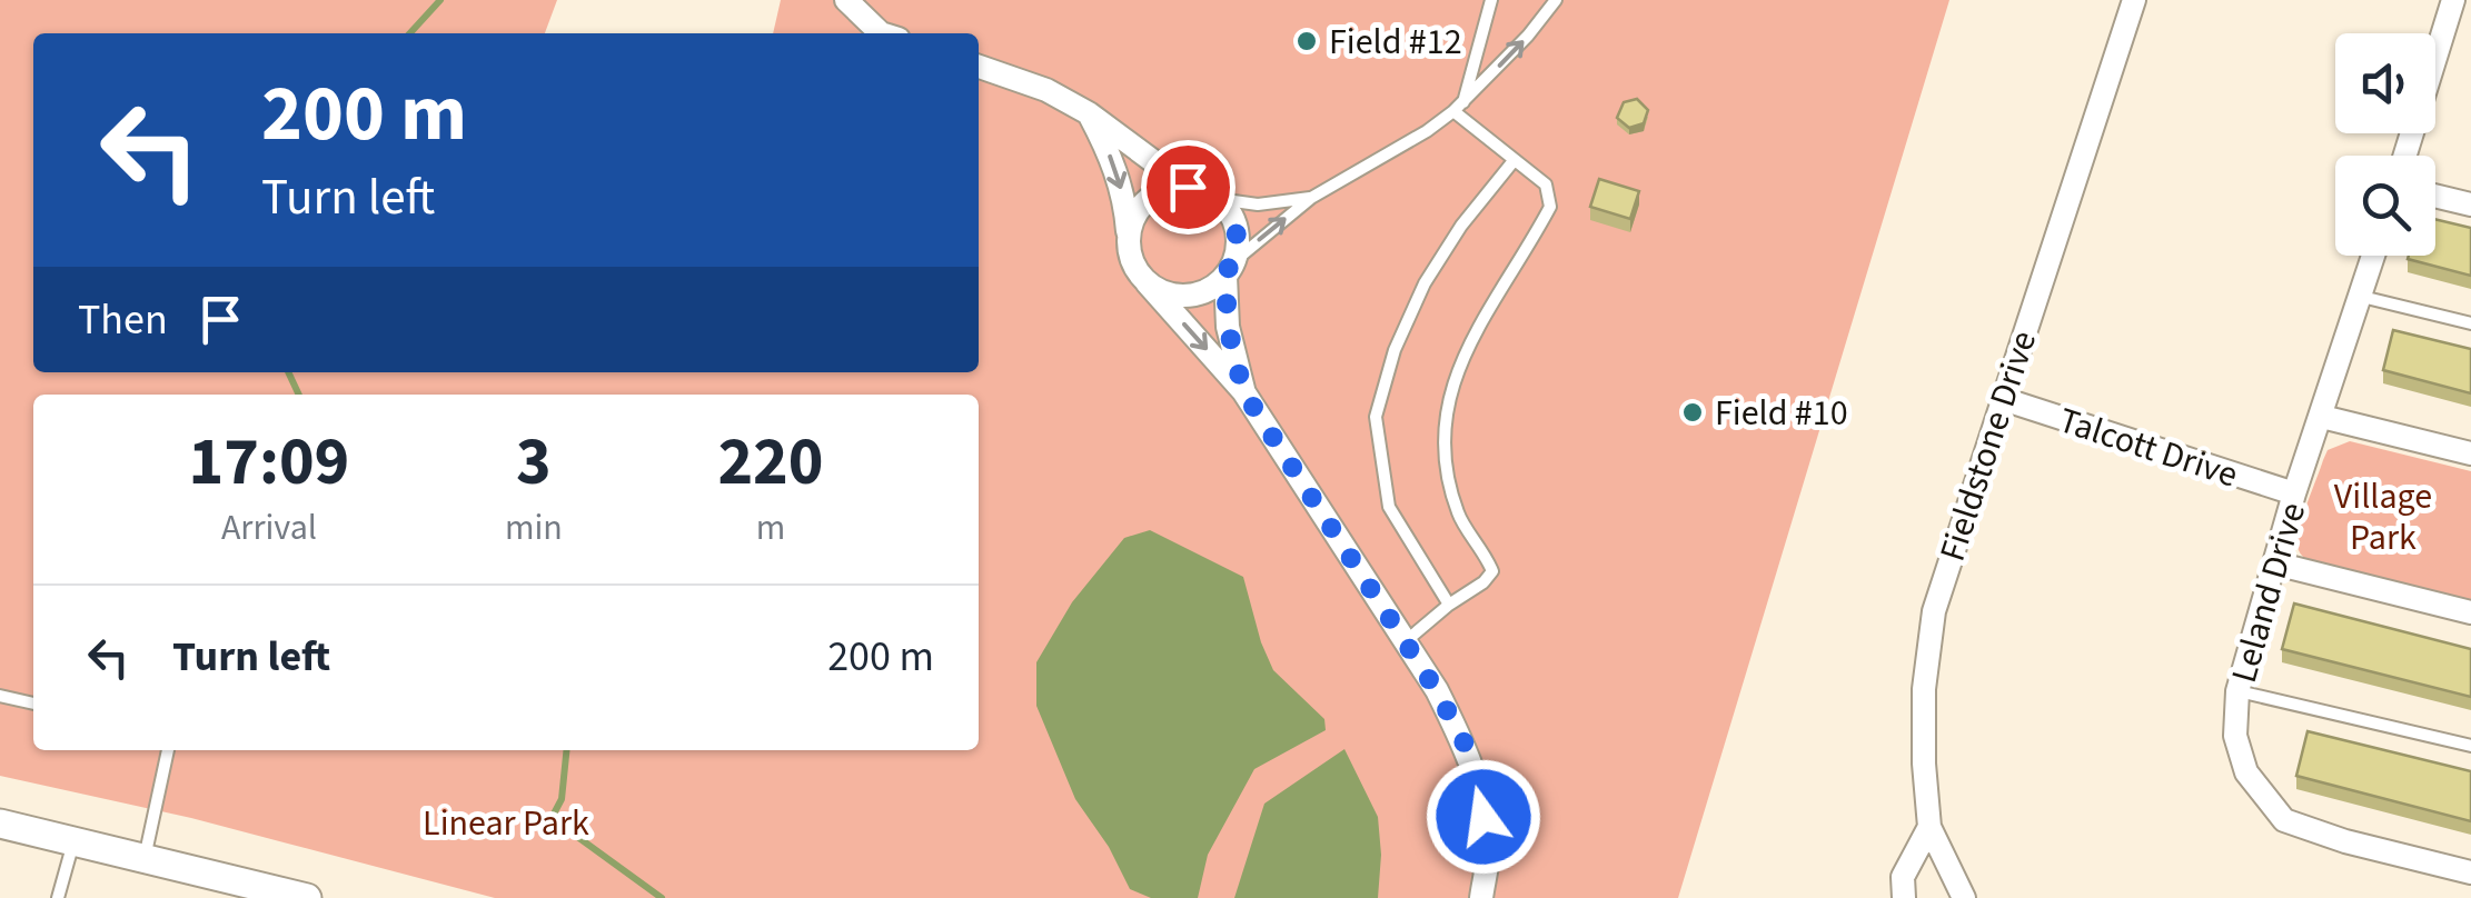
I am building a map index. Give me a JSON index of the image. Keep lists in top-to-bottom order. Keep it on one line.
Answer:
{"streets":{"street":["Fieldstone Drive","Talcott Drive","Leland Drive"]},"crossings":[["Fieldstone Drive","Talcott Drive"],["Talcott Drive","Leland Drive"]],"parks":["Village Park","Linear Park"],"places":["Field #12","Field #10"],"page":{"turn":["200 m","Turn left"],"then":"Then","eta":["17:09","Arrival","3","min","220","m"],"list":[{"name":"Turn left","value":"200 m"}]}}
